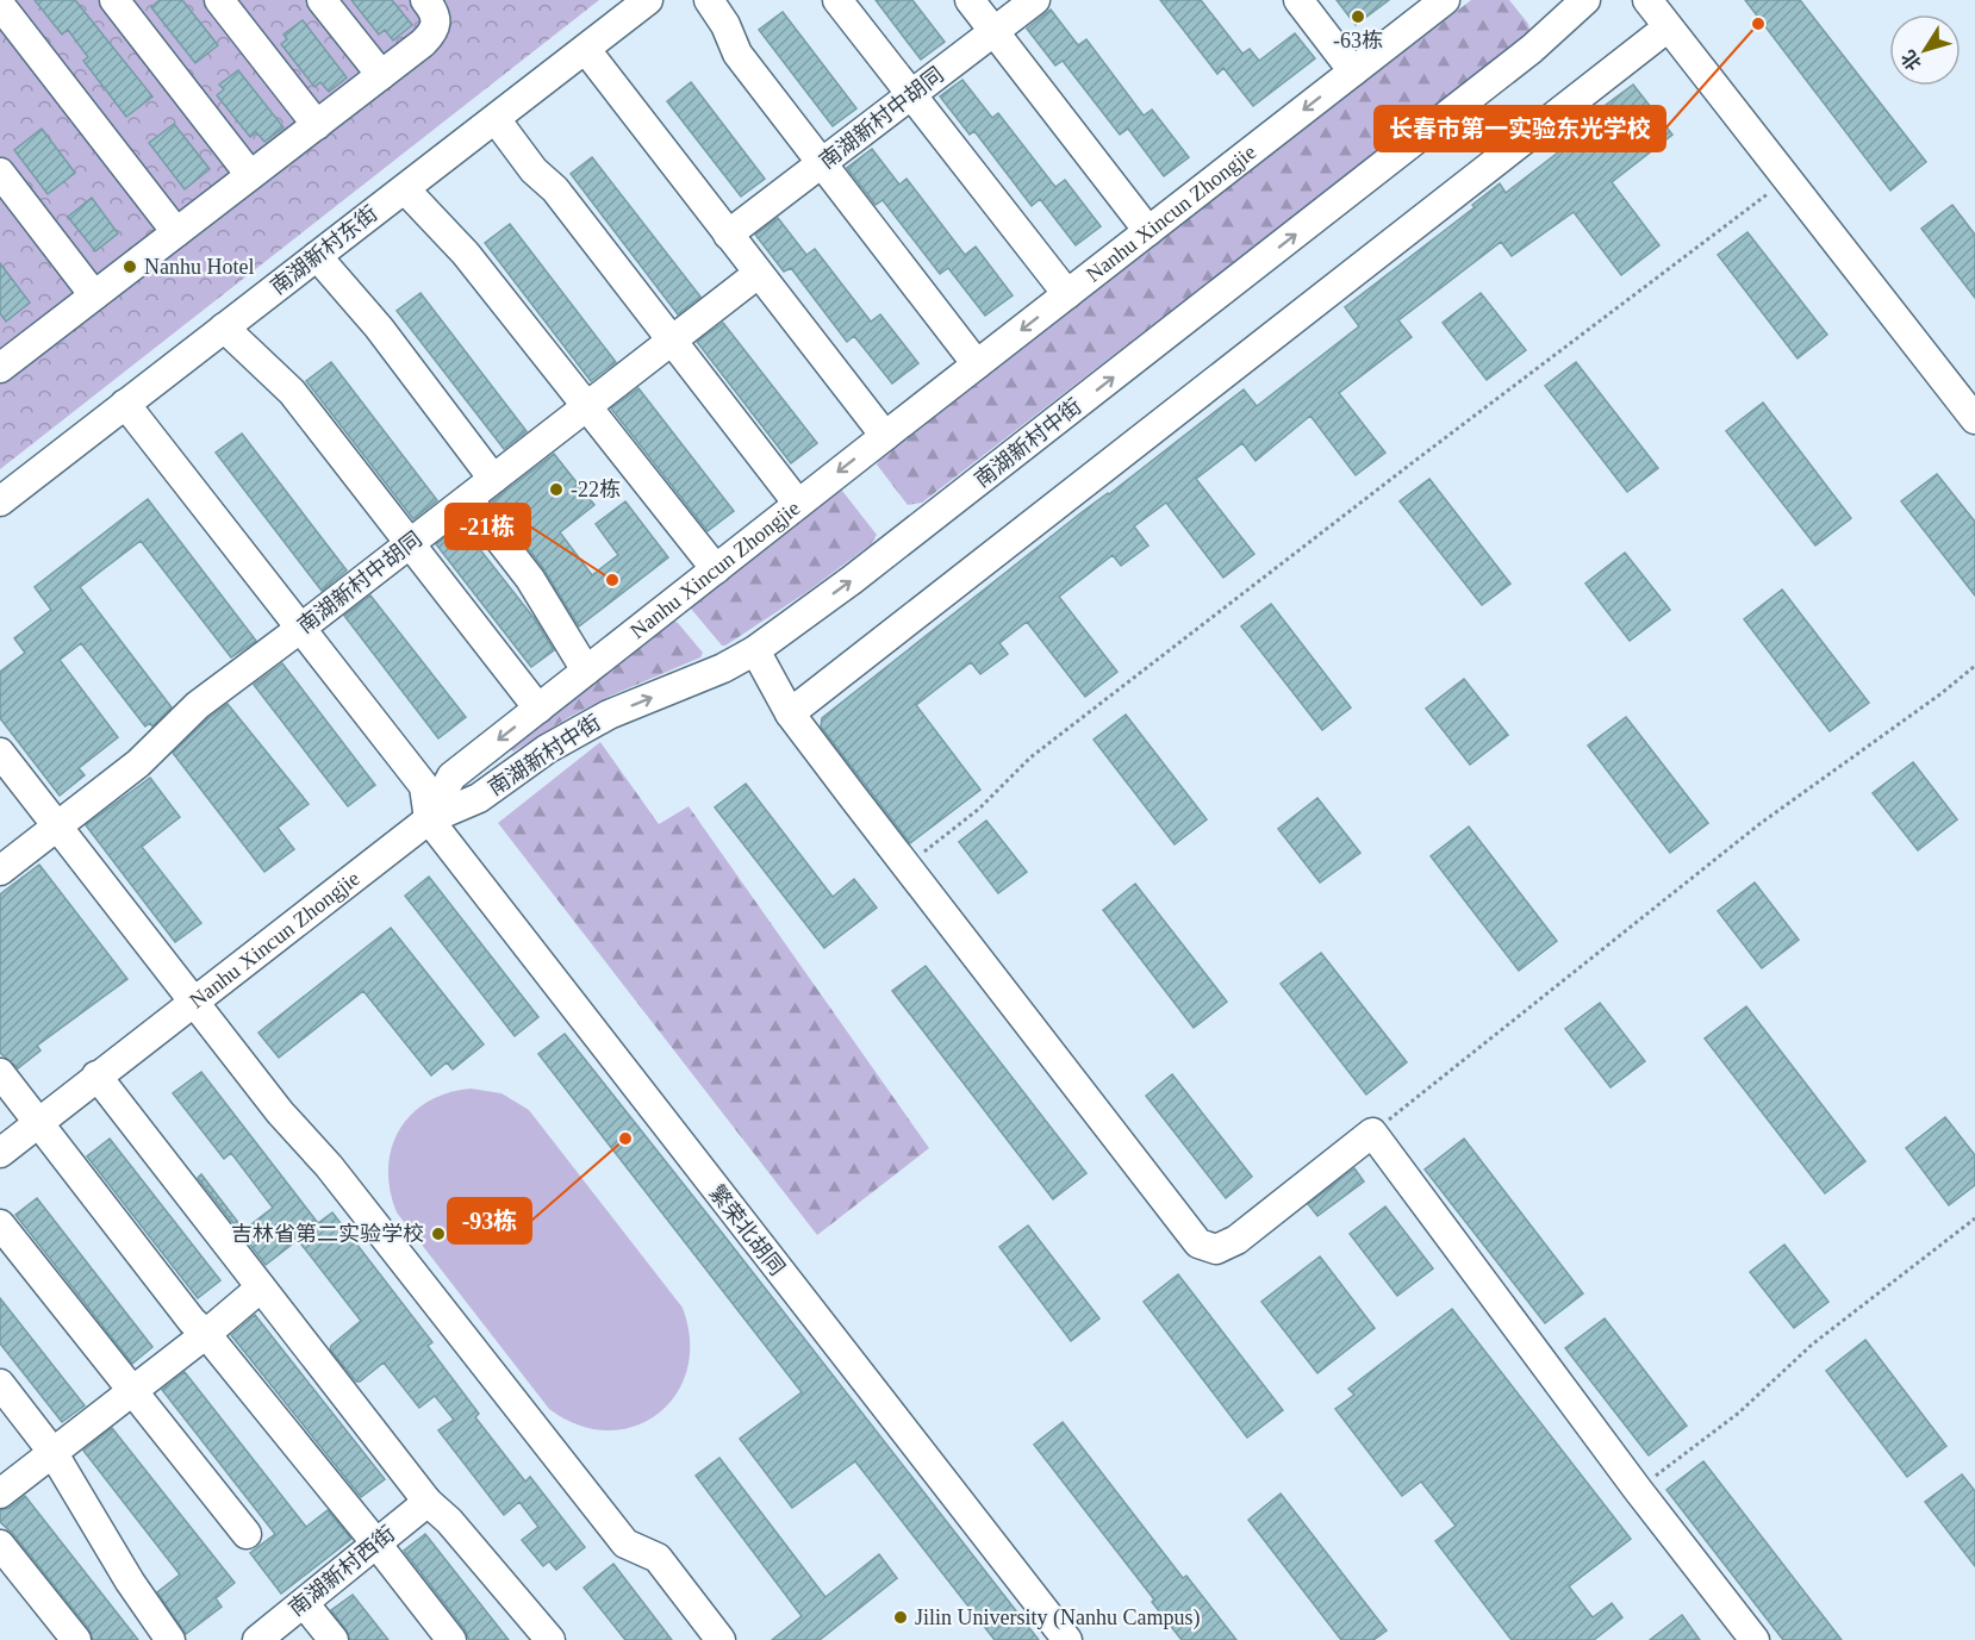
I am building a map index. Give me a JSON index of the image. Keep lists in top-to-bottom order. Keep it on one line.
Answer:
{"streets":{"street":["南湖新村中胡同","Nanhu Xincun Zhongjie","南湖新村东街","南湖新村中街","繁荣北胡同","南湖新村西街"]},"crossings":[["Nanhu Xincun Zhongjie","南湖新村中街"],["Nanhu Xincun Zhongjie","繁荣北胡同"],["南湖新村中街","繁荣北胡同"]],"places":["-63栋","长春市第一实验东光学校","Nanhu Hotel","-22栋","-21栋","-93栋","吉林省第二实验学校","Jilin University (Nanhu Campus)"],"north":"bottom left"}
